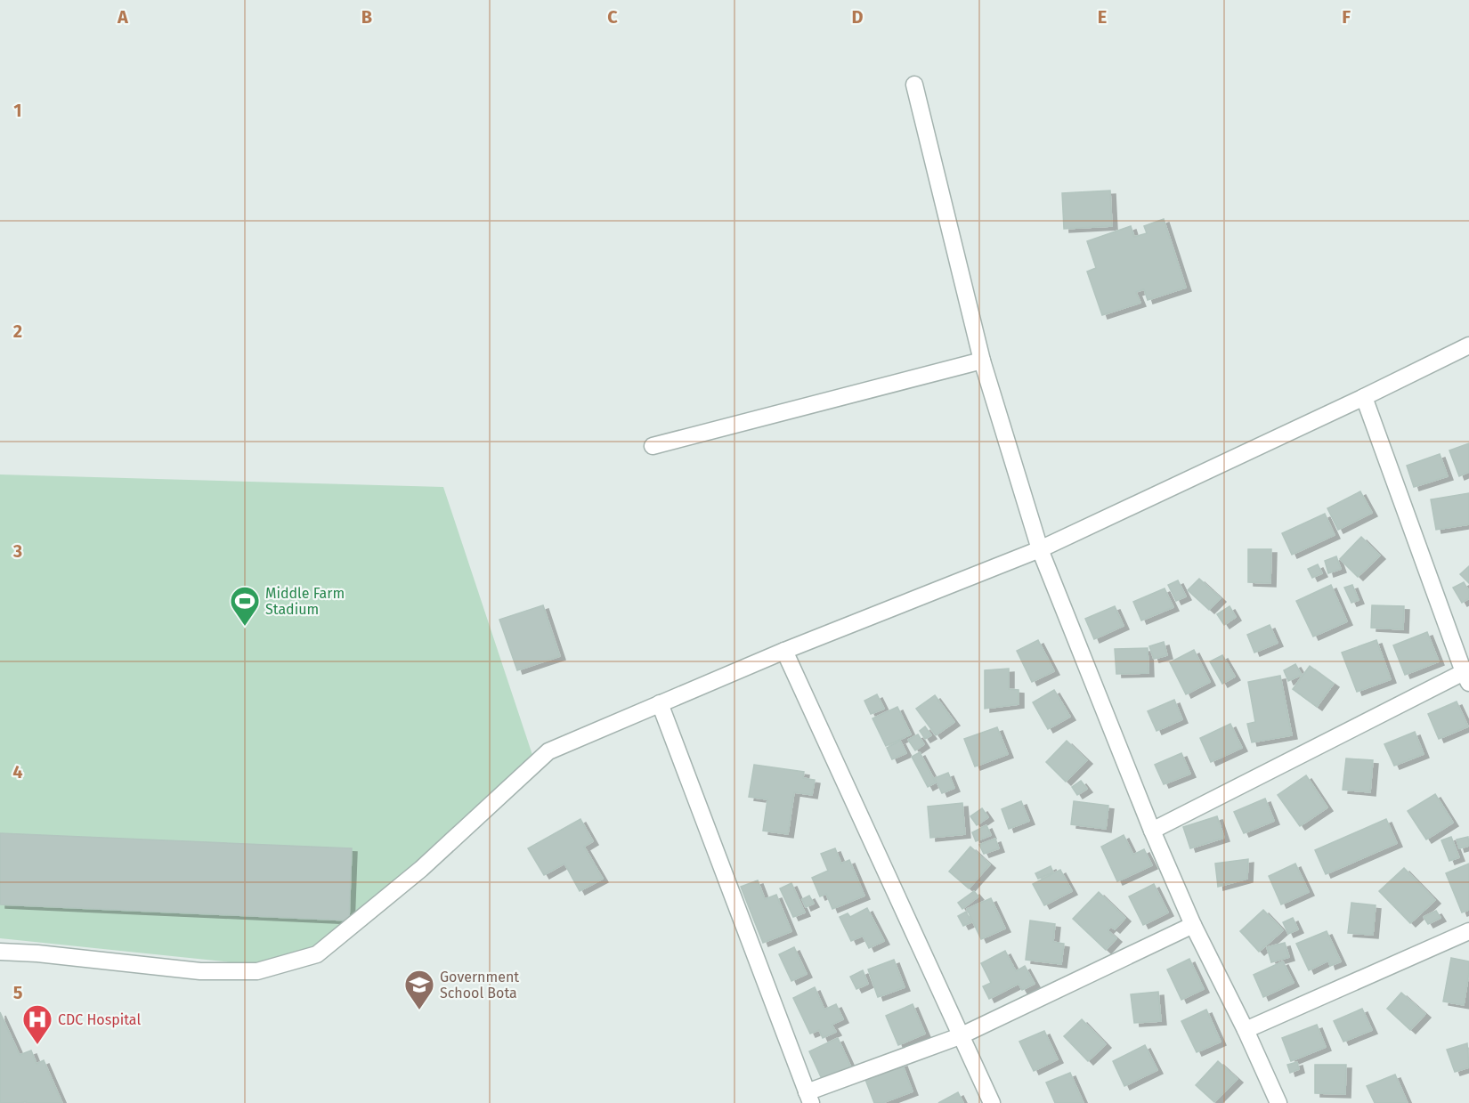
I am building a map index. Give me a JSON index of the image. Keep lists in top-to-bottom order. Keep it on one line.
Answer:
{"places":{"sports":["Middle Farm Stadium"],"school or university":["Government School Bota"],"hospital":["CDC Hospital"]},"grid":{"columns":["A","B","C","D","E","F"],"rows":["1","2","3","4","5"]}}
